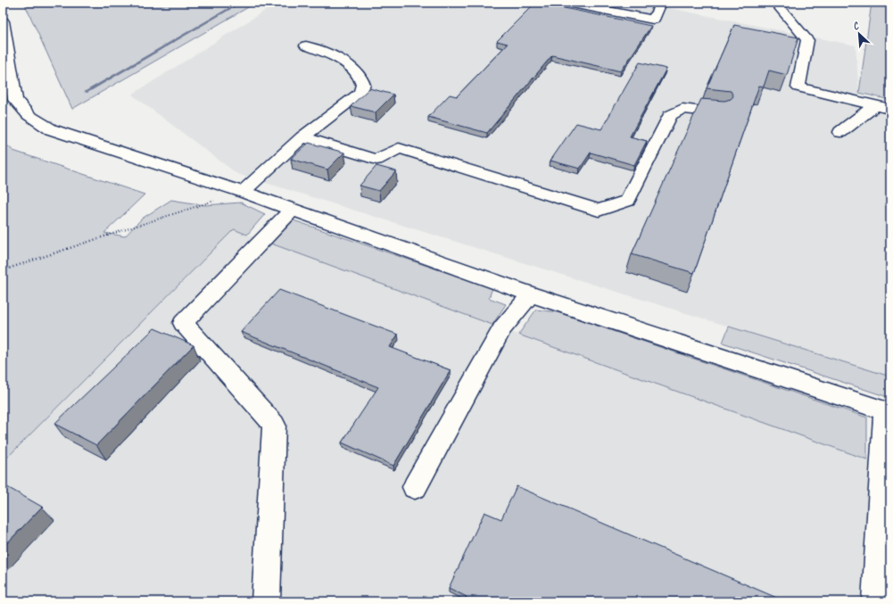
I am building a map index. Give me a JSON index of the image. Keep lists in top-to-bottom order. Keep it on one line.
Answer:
{"north":"top left"}
